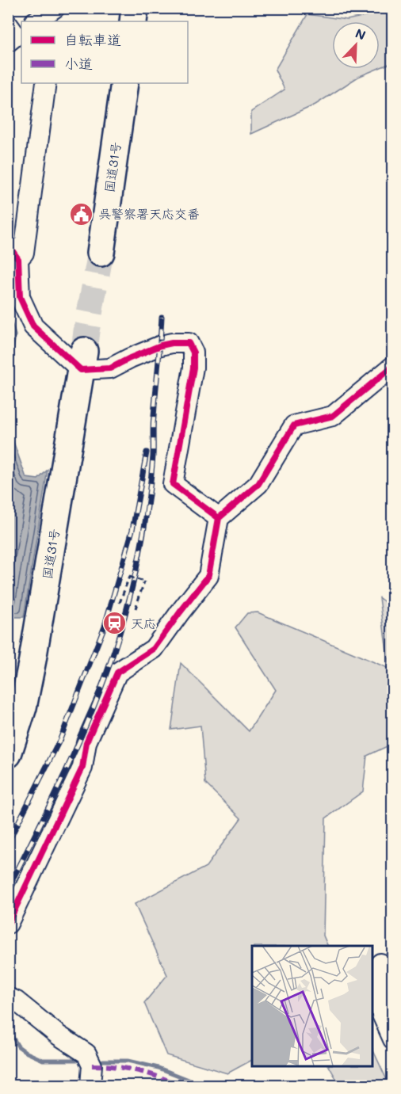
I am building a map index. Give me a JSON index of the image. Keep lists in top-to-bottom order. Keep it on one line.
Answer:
{"streets":{"highway":["国道31号"]},"places":{"public building":["呉警察署天応交番"],"station":["天応"]},"legend":["自転車道","小道"],"north":"top right"}
